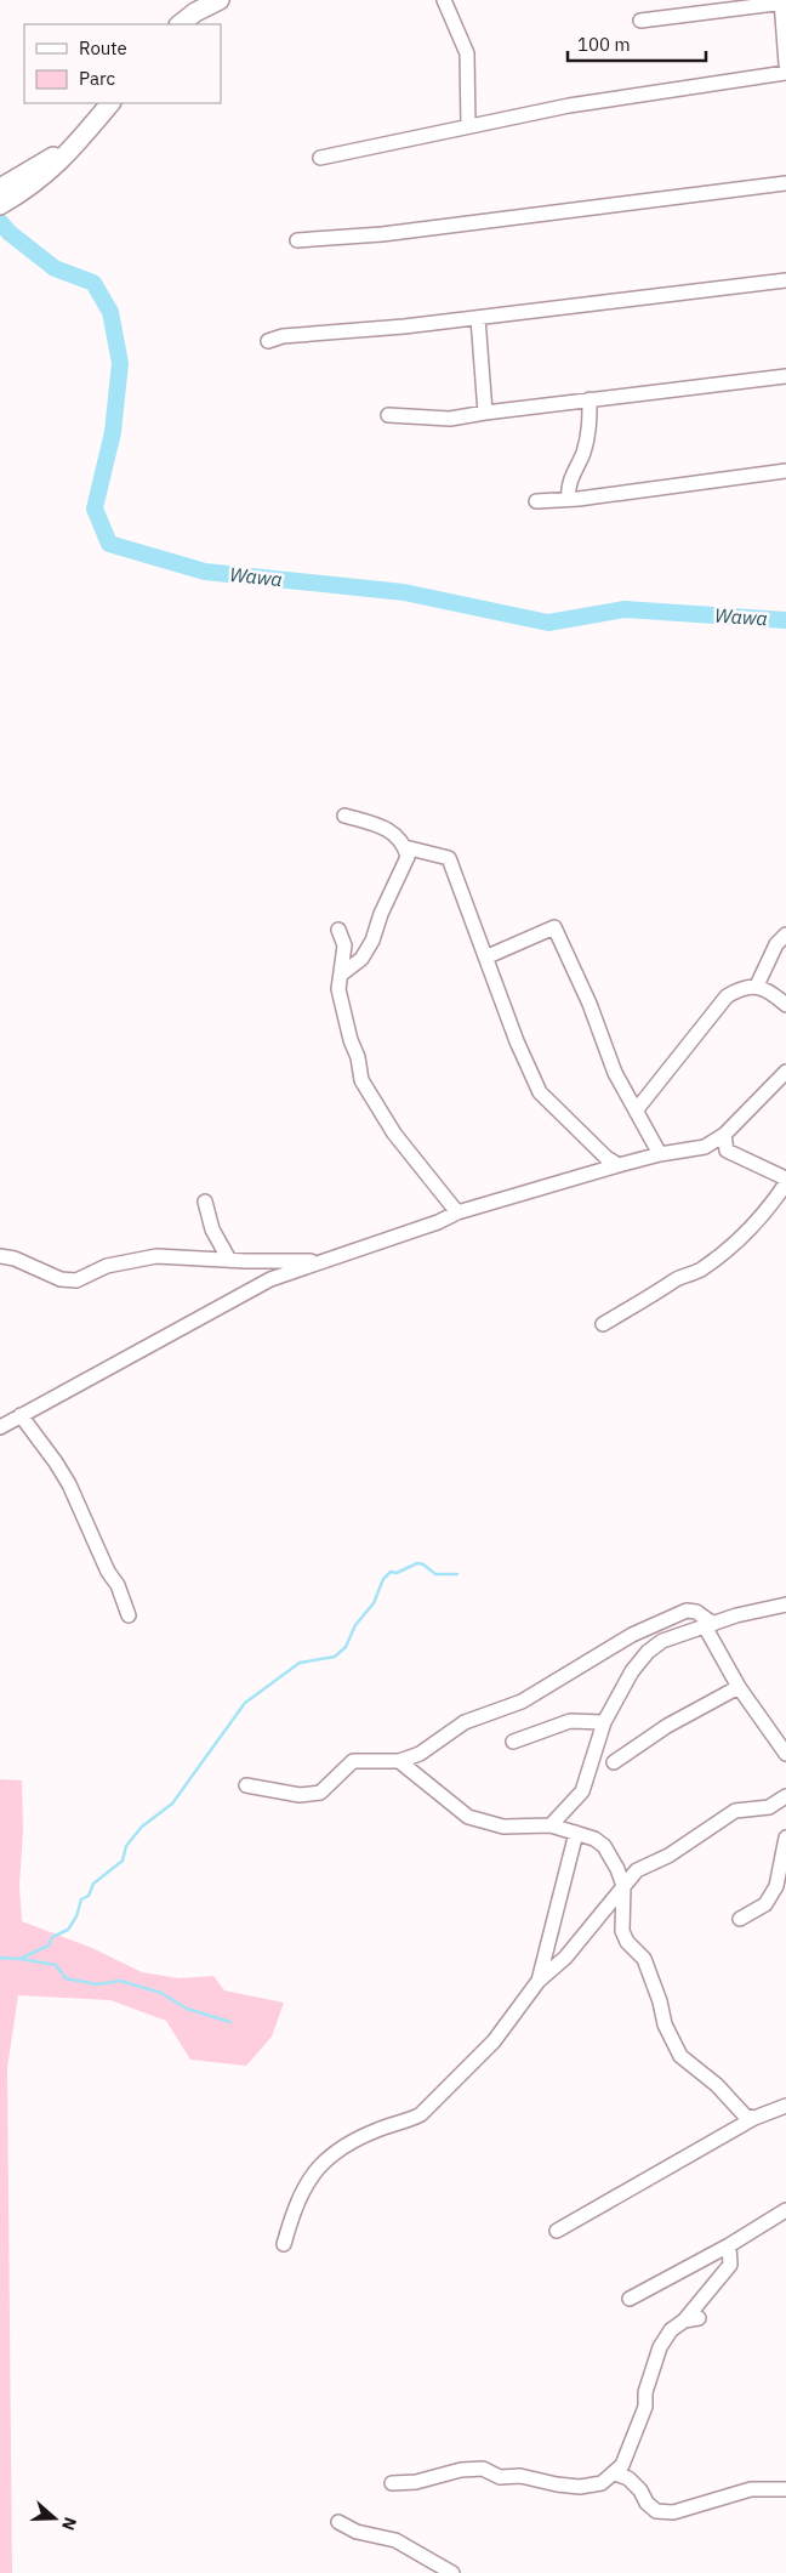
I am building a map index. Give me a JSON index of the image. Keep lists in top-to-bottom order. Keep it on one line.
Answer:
{"water":["Wawa"],"legend":["Route","Parc"],"scale_bar":"100 m","north":"right"}
